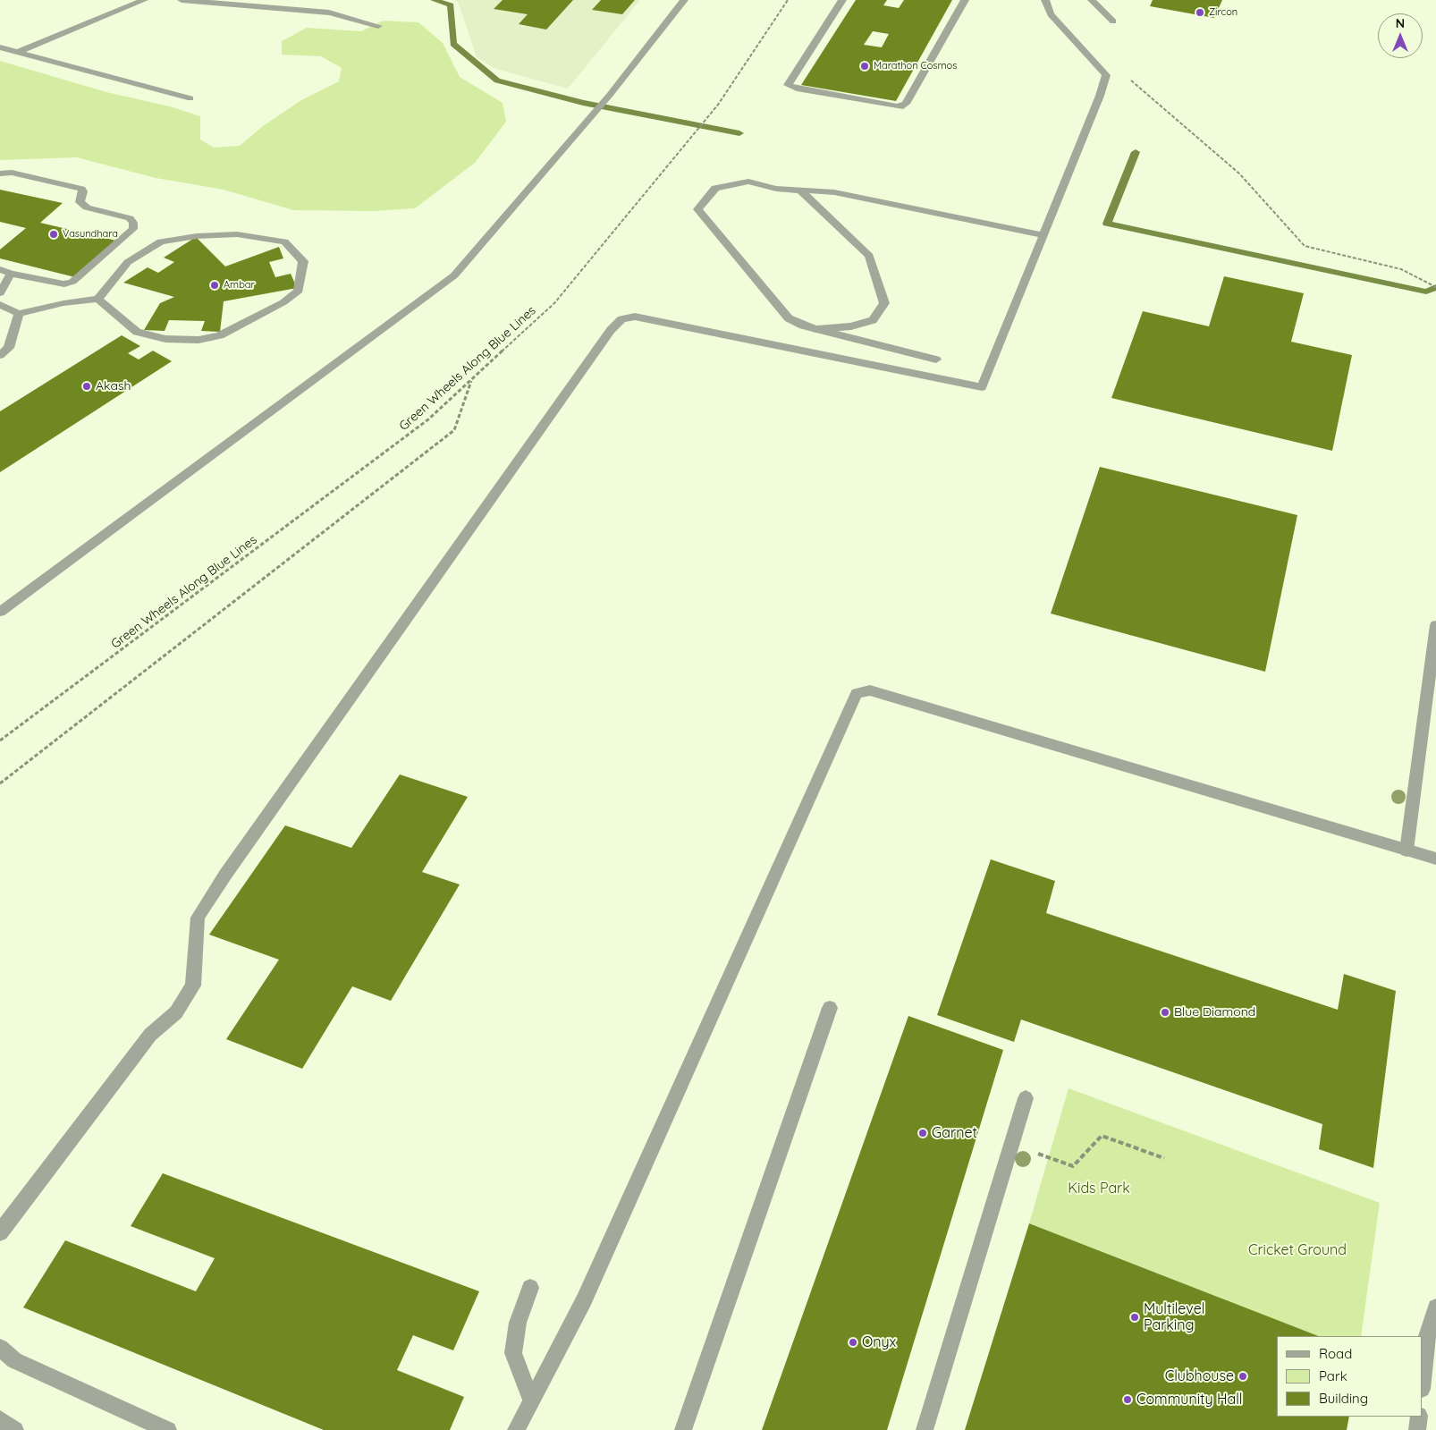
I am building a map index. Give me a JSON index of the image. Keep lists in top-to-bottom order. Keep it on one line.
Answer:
{"streets":{"path":["Green Wheels Along Blue Lines"]},"parks":["Kids Park","Cricket Ground"],"places":["Zircon","Marathon Cosmos","Vasundhara","Ambar","Akash","Blue Diamond","Garnet","Multilevel Parking","Onyx","Clubhouse","Community Hall"],"legend":["Road","Park","Building"],"north":"top"}
